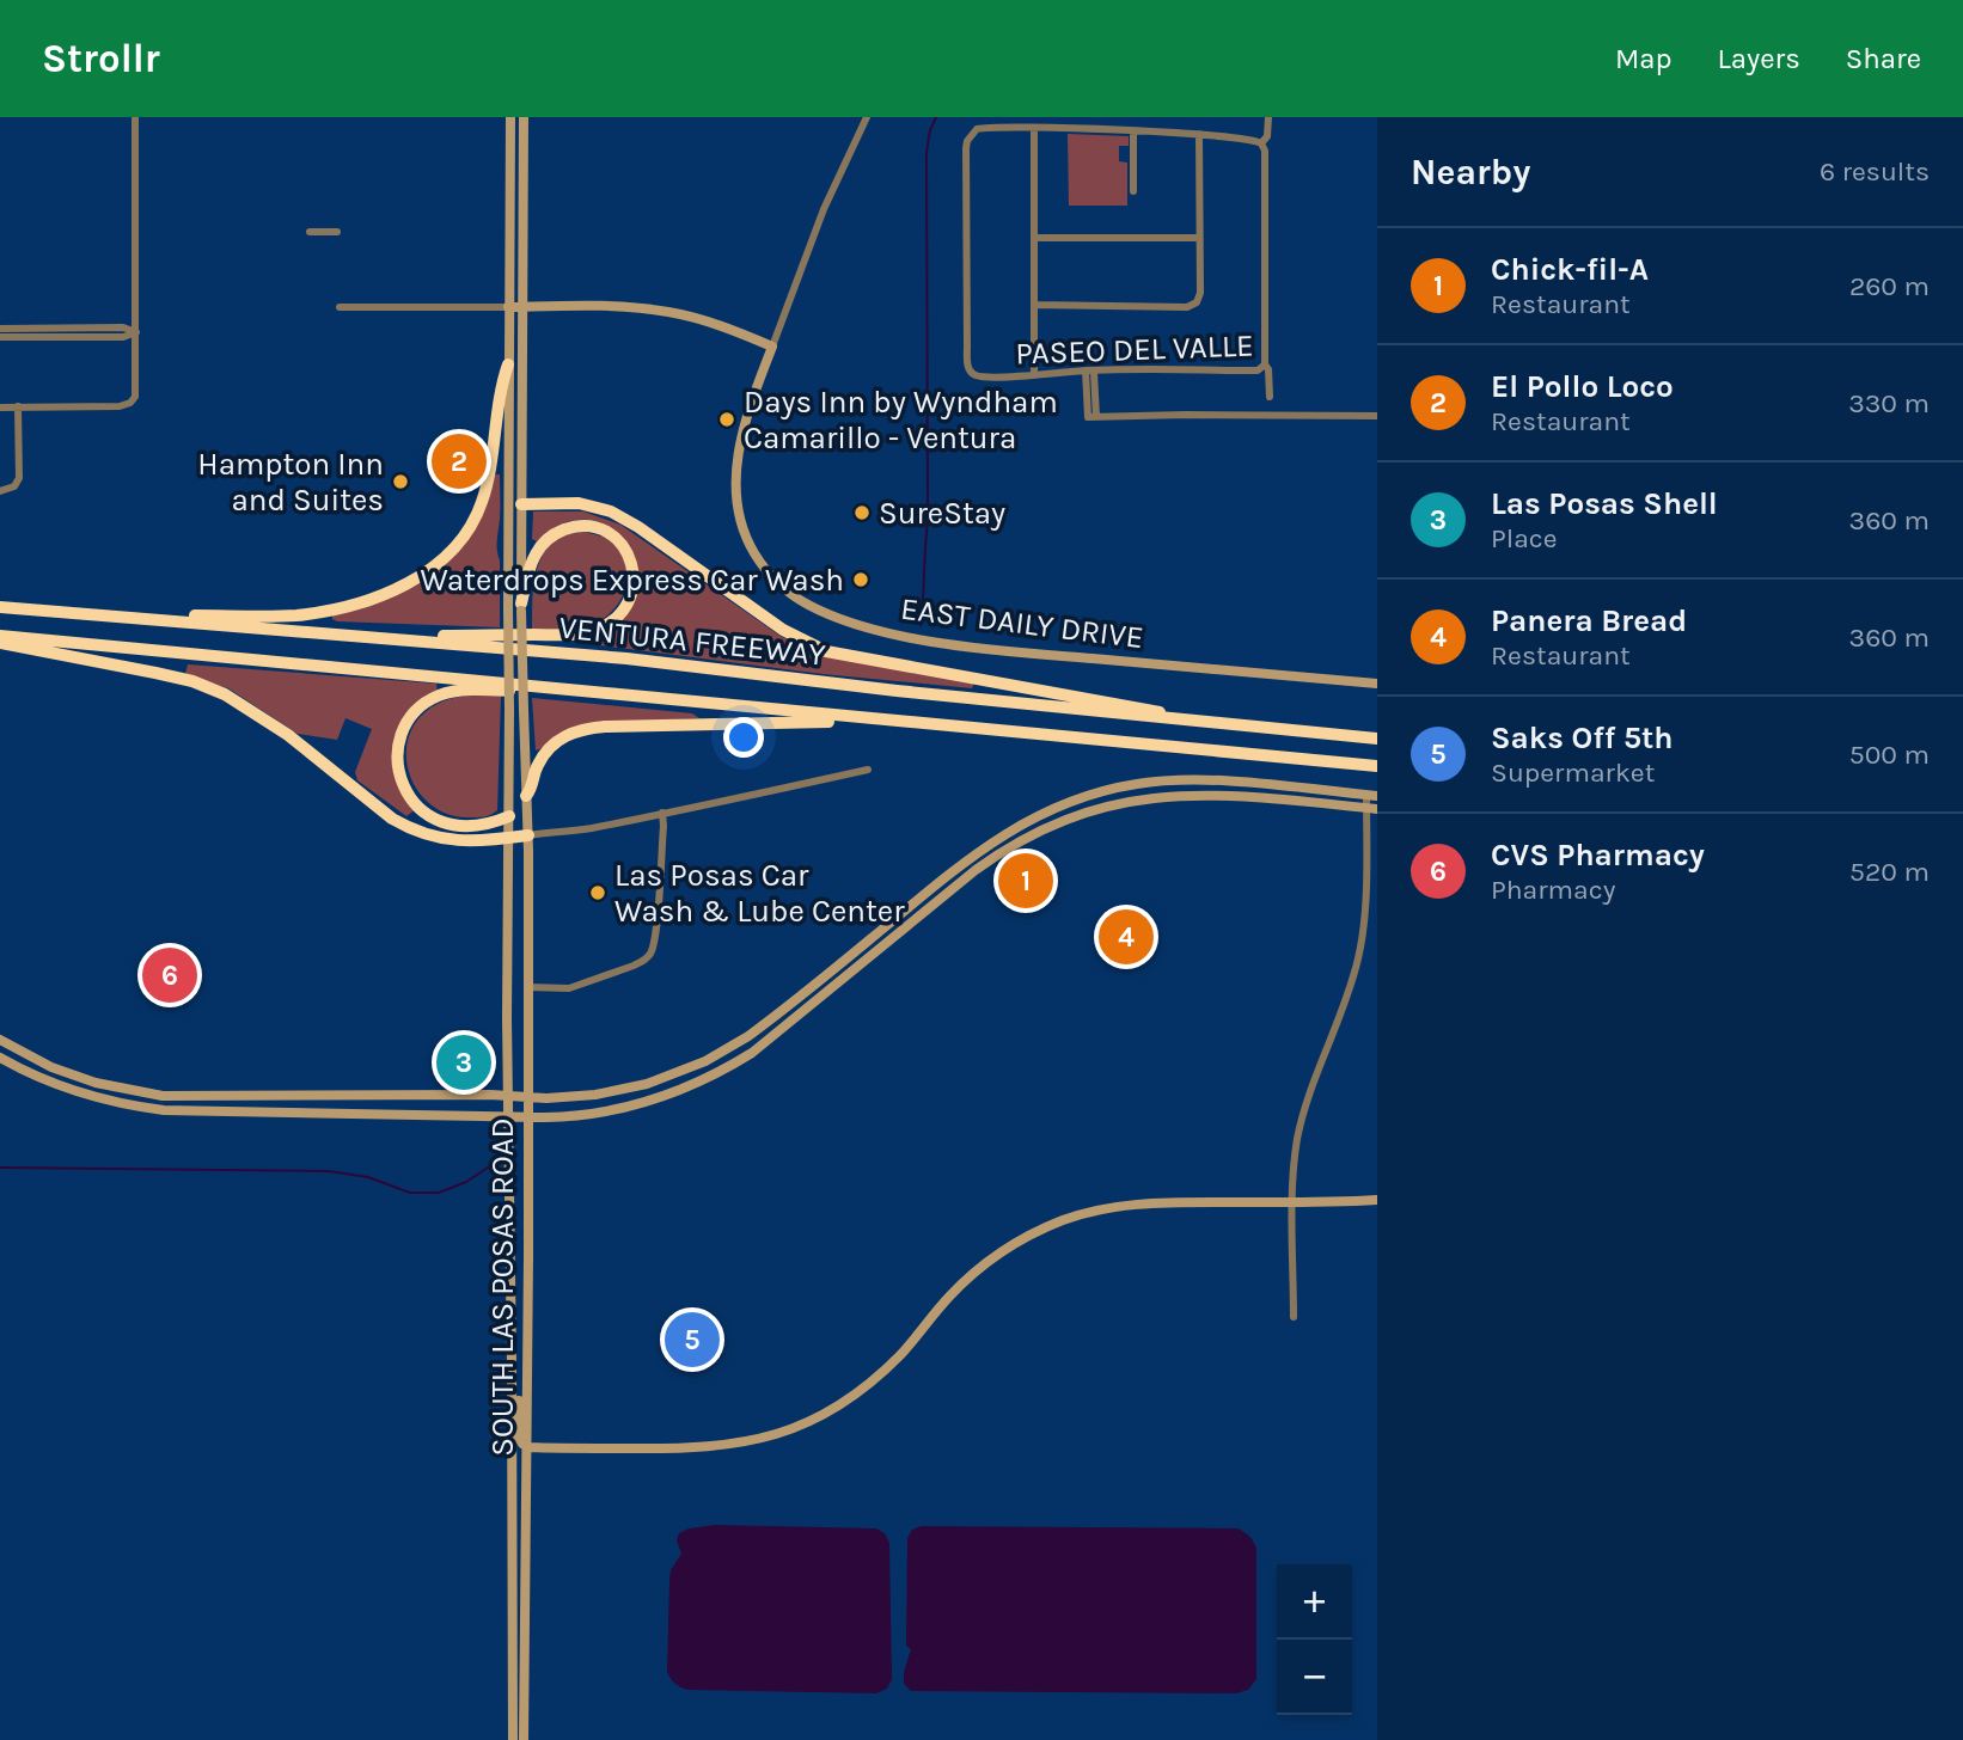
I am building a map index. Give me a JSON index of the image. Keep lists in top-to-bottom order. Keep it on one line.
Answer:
{"streets":{"highway":["VENTURA FREEWAY"],"main road":["EAST DAILY DRIVE","SOUTH LAS POSAS ROAD"],"street":["PASEO DEL VALLE"]},"places":["Days Inn by Wyndham Camarillo - Ventura","Hampton Inn and Suites","SureStay","Waterdrops Express Car Wash","Las Posas Car Wash & Lube Center"],"page":{"header":"Strollr","nav":["Map","Layers","Share"],"heading":["Nearby","6 results"],"list":[{"mark":"1","name":"Chick-fil-A","note":"Restaurant","value":"260 m"},{"mark":"2","name":"El Pollo Loco","note":"Restaurant","value":"330 m"},{"mark":"3","name":"Las Posas Shell","note":"Place","value":"360 m"},{"mark":"4","name":"Panera Bread","note":"Restaurant","value":"360 m"},{"mark":"5","name":"Saks Off 5th","note":"Supermarket","value":"500 m"},{"mark":"6","name":"CVS Pharmacy","note":"Pharmacy","value":"520 m"}],"pins":["2","1","4","6","3","5"],"map_buttons":["+","−"]}}
